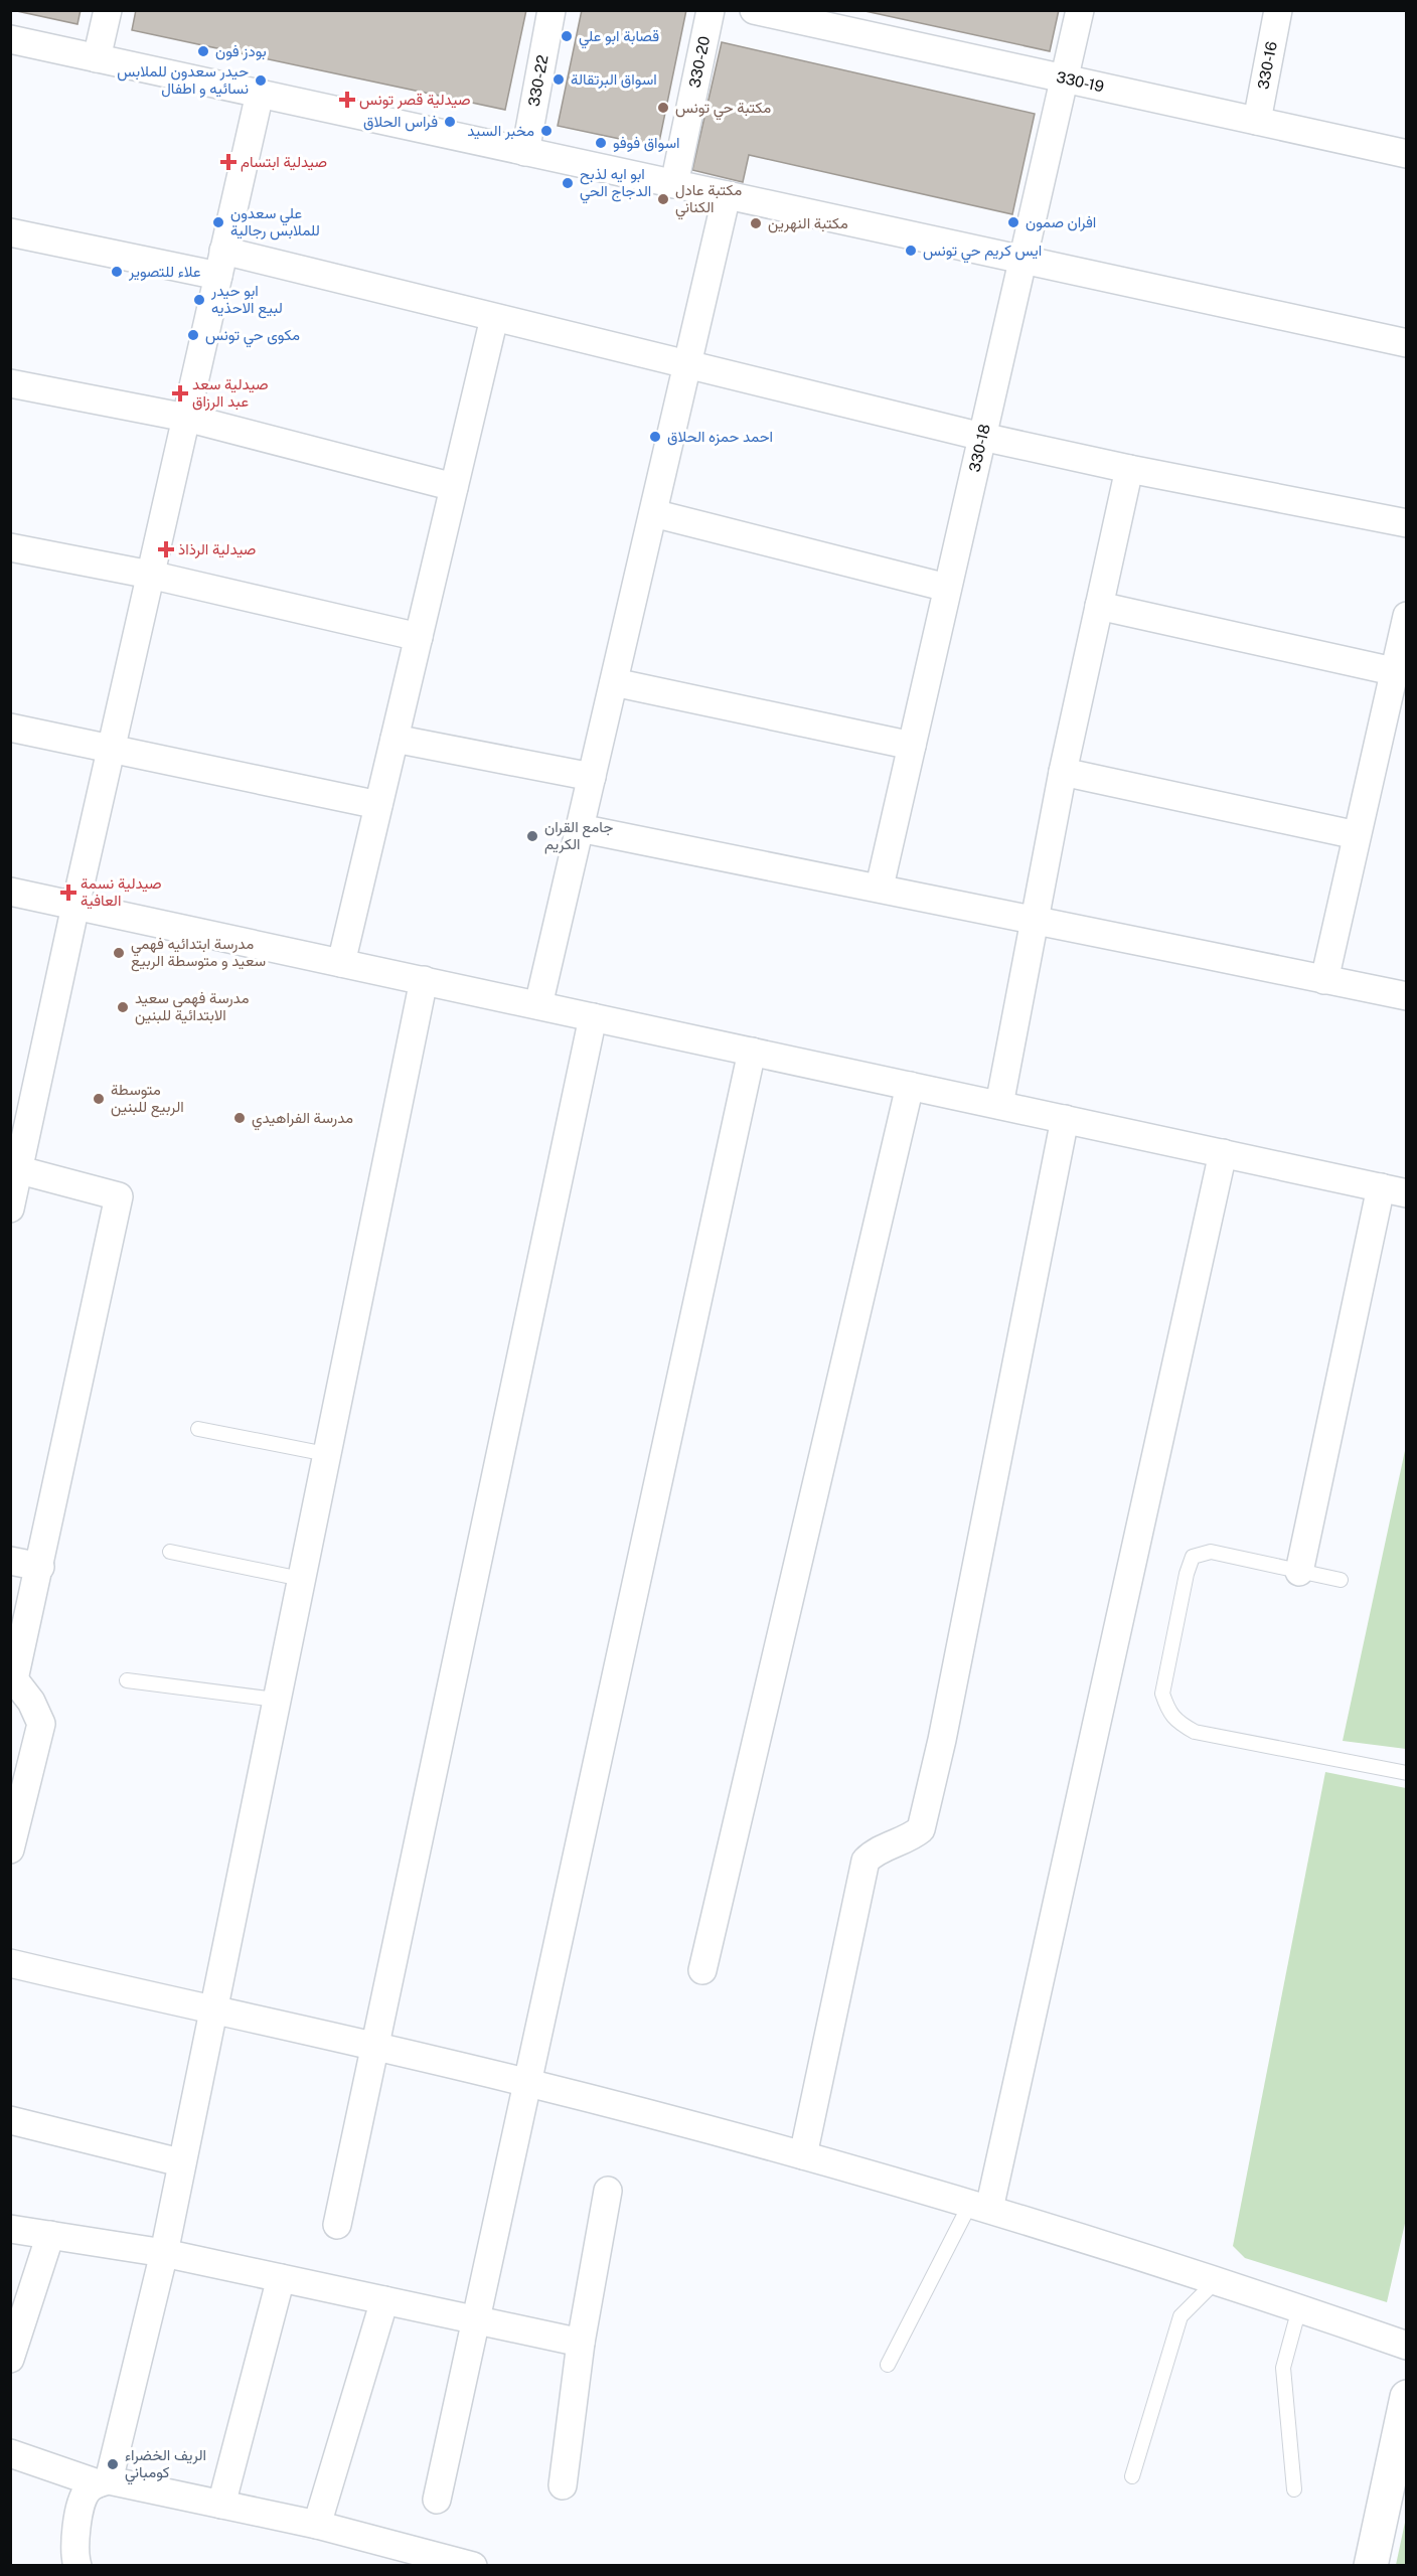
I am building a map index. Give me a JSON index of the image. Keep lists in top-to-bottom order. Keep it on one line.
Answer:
{"streets":{"street":["330-20","330-16","330-22","330-19","330-18"]},"crossings":[["330-16","330-19"],["330-19","330-18"]],"places":{"other":["قصابة ابو علي","بودز فون","اسواق البرتقالة","حيدر سعدون للملابس نسائيه و اطفال","مكتبة حي تونس","فراس الحلاق","مخبر السيد","اسواق فوفو","ابو ايه لذبح الدجاج الحي","مكتبة عادل الكناني","علي سعدون للملابس رجالية","افران صمون","مكتبة النهرين","ايس كريم حي تونس","علاء للتصوير","ابو حيدر لبيع الاحذيه","مكوى حي تونس","احمد حمزه الحلاق","جامع القران الكريم","مدرسة ابتدائيه فهمي سعيد و متوسطة الربيع","مدرسة فهمي سعيد الابتدائية للبنين","متوسطة الربيع للبنين","مدرسة الفراهيدي","الريف الخضراء كومباني"],"health":["صيدلية قصر تونس","صيدلية ابتسام","صيدلية سعد عبد الرزاق","صيدلية الرذاذ","صيدلية نسمة العافية"]}}
